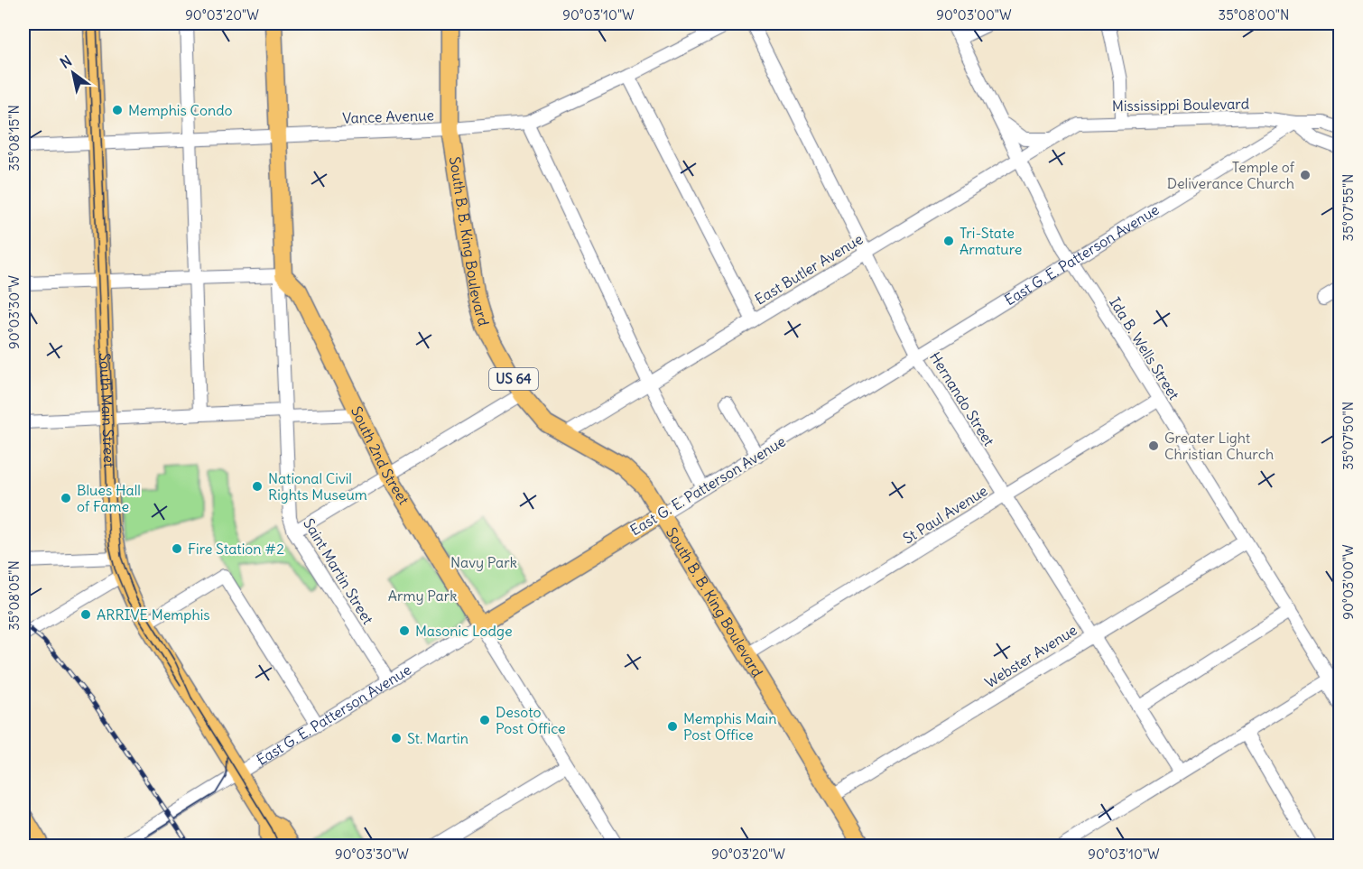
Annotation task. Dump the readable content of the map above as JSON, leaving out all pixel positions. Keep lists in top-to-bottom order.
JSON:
{
  "streets": {
    "main road": [
      "South B. B. King Boulevard",
      "East G. E. Patterson Avenue",
      "US 64",
      "South Main Street",
      "South 2nd Street"
    ],
    "street": [
      "Mississippi Boulevard",
      "Vance Avenue",
      "East Butler Avenue",
      "Ida B. Wells Street",
      "Hernando Street",
      "St Paul Avenue",
      "Saint Martin Street",
      "Webster Avenue"
    ]
  },
  "crossings": [
    ["Mississippi Boulevard", "East G. E. Patterson Avenue"],
    ["Mississippi Boulevard", "East Butler Avenue"],
    ["Vance Avenue", "South B. B. King Boulevard"],
    ["Vance Avenue", "South Main Street"],
    ["South B. B. King Boulevard", "East G. E. Patterson Avenue"],
    ["South B. B. King Boulevard", "East Butler Avenue"],
    ["South B. B. King Boulevard", "St Paul Avenue"],
    ["South B. B. King Boulevard", "Webster Avenue"],
    ["East G. E. Patterson Avenue", "Ida B. Wells Street"],
    ["East G. E. Patterson Avenue", "Hernando Street"],
    ["East G. E. Patterson Avenue", "South Main Street"],
    ["East G. E. Patterson Avenue", "South 2nd Street"],
    ["East G. E. Patterson Avenue", "Saint Martin Street"],
    ["East Butler Avenue", "Ida B. Wells Street"],
    ["East Butler Avenue", "Hernando Street"],
    ["Ida B. Wells Street", "St Paul Avenue"],
    ["Ida B. Wells Street", "Webster Avenue"],
    ["Hernando Street", "St Paul Avenue"],
    ["Hernando Street", "Webster Avenue"],
    ["South 2nd Street", "Saint Martin Street"]
  ],
  "parks": ["Navy Park", "Army Park"],
  "places": [
    "Memphis Condo",
    "Temple of Deliverance Church",
    "Tri-State Armature",
    "Greater Light Christian Church",
    "National Civil Rights Museum",
    "Blues Hall of Fame",
    "Fire Station #2",
    "ARRIVE Memphis",
    "Masonic Lodge",
    "Desoto Post Office",
    "Memphis Main Post Office",
    "St. Martin"
  ],
  "north": "top left",
  "coordinates": [
    "90°03'20\"W",
    "90°03'10\"W",
    "90°03'00\"W",
    "35°08'00\"N",
    "35°08'15\"N",
    "35°07'55\"N",
    "90°03'30\"W",
    "35°07'50\"N",
    "35°08'05\"N"
  ]
}
